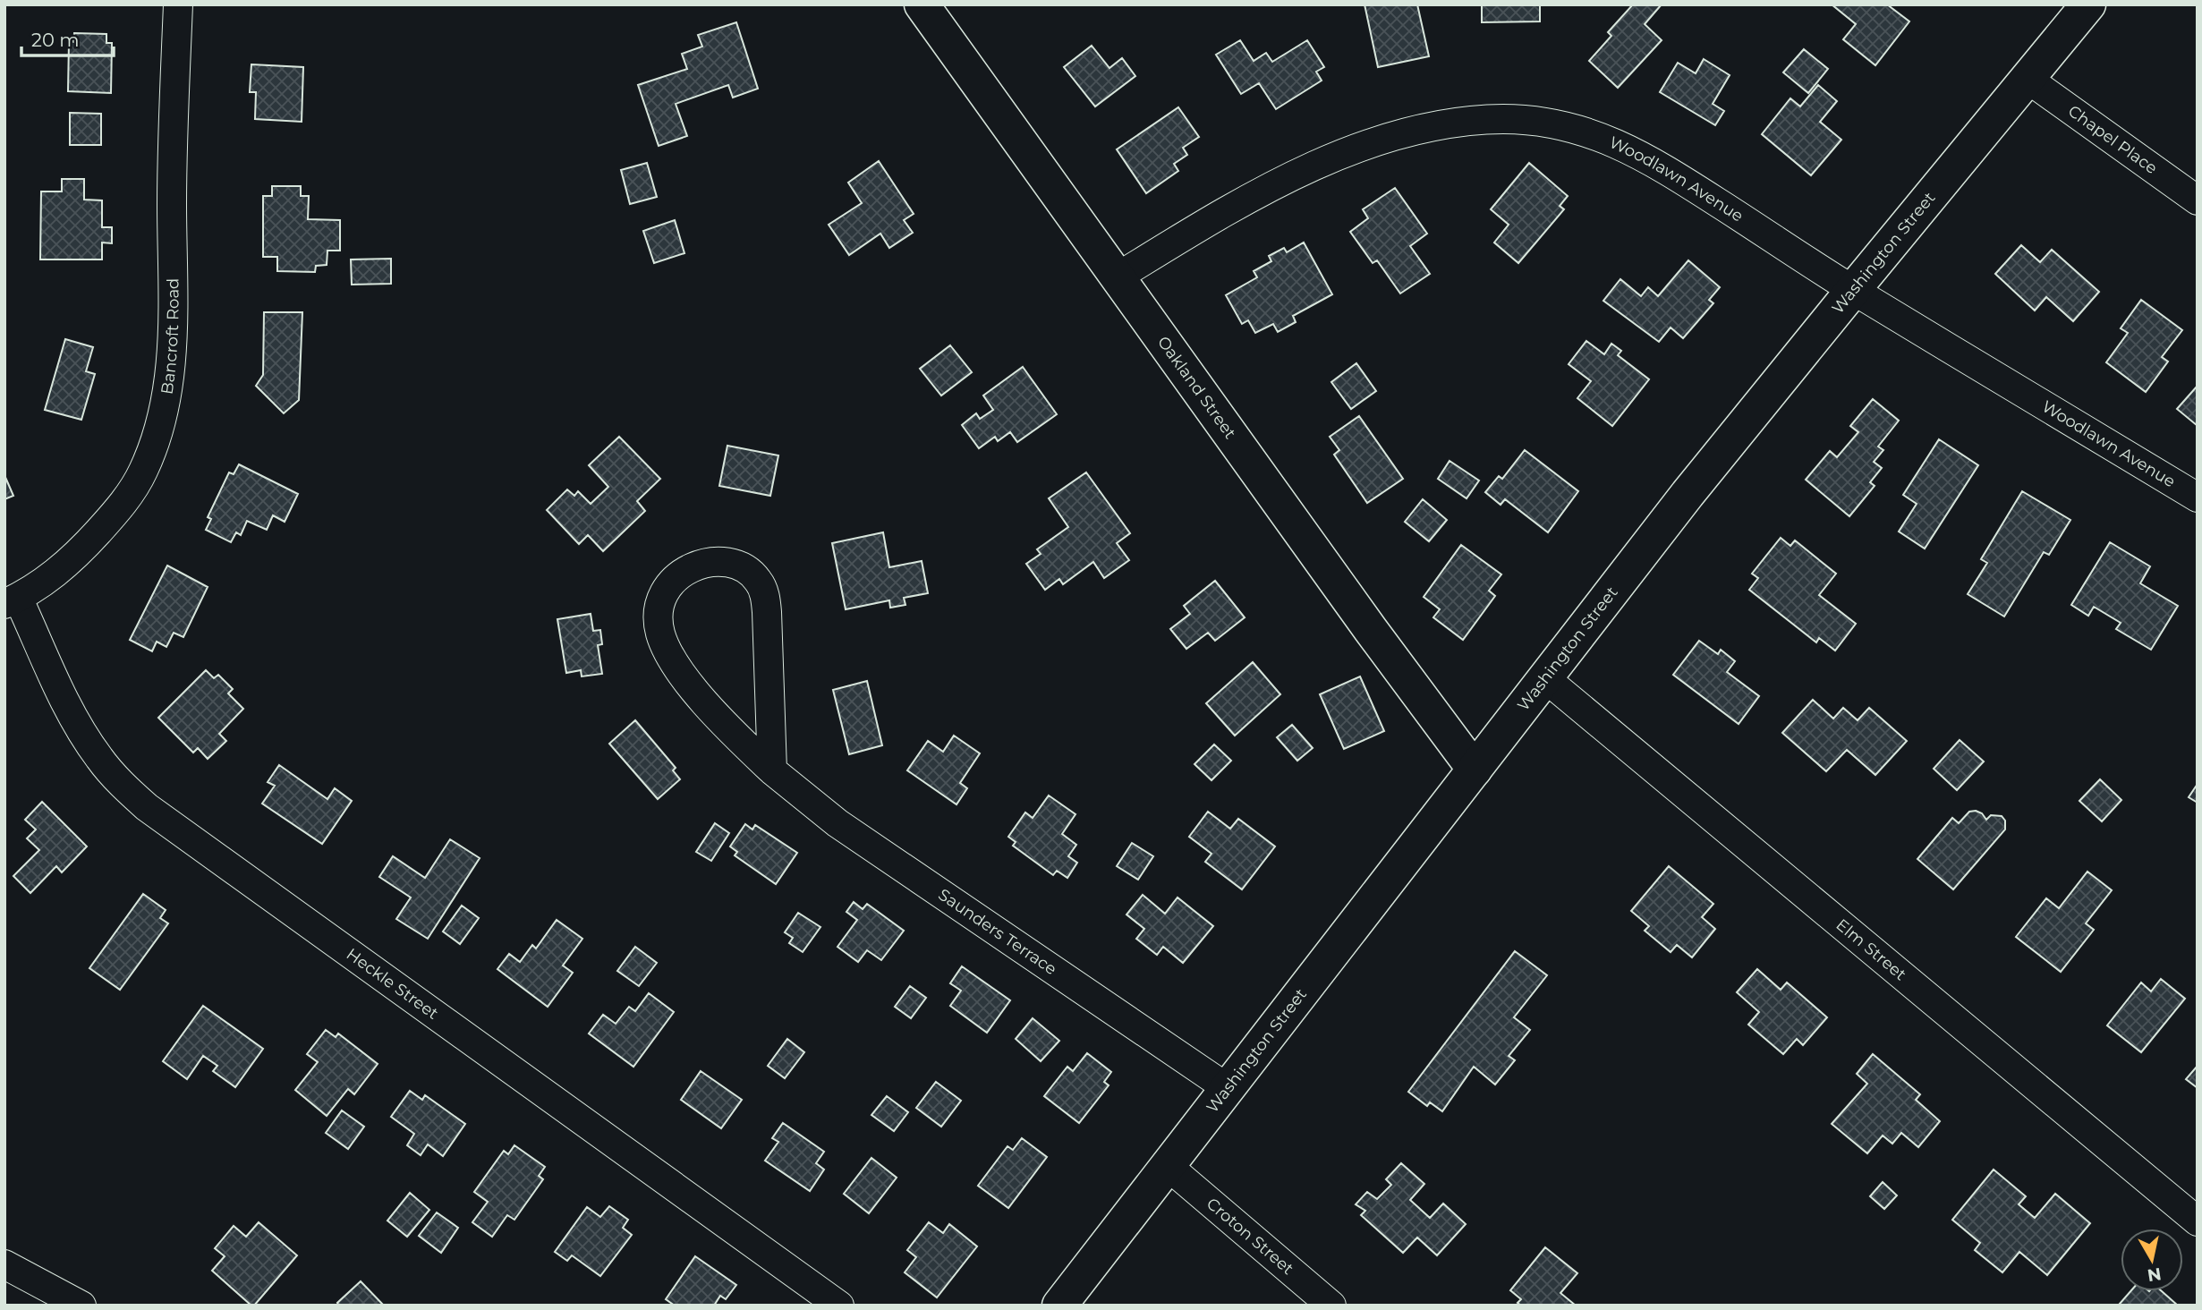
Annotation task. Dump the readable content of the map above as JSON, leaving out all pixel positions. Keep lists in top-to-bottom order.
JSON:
{
  "streets": {
    "main road": ["Washington Street", "Oakland Street"],
    "street": [
      "Chapel Place",
      "Woodlawn Avenue",
      "Bancroft Road",
      "Saunders Terrace",
      "Elm Street",
      "Heckle Street",
      "Croton Street"
    ]
  },
  "crossings": [
    ["Chapel Place", "Washington Street"],
    ["Woodlawn Avenue", "Washington Street"],
    ["Woodlawn Avenue", "Oakland Street"],
    ["Washington Street", "Oakland Street"],
    ["Washington Street", "Saunders Terrace"],
    ["Washington Street", "Elm Street"],
    ["Washington Street", "Croton Street"],
    ["Bancroft Road", "Heckle Street"]
  ],
  "scale_bar": "20 m",
  "north": "bottom"
}
